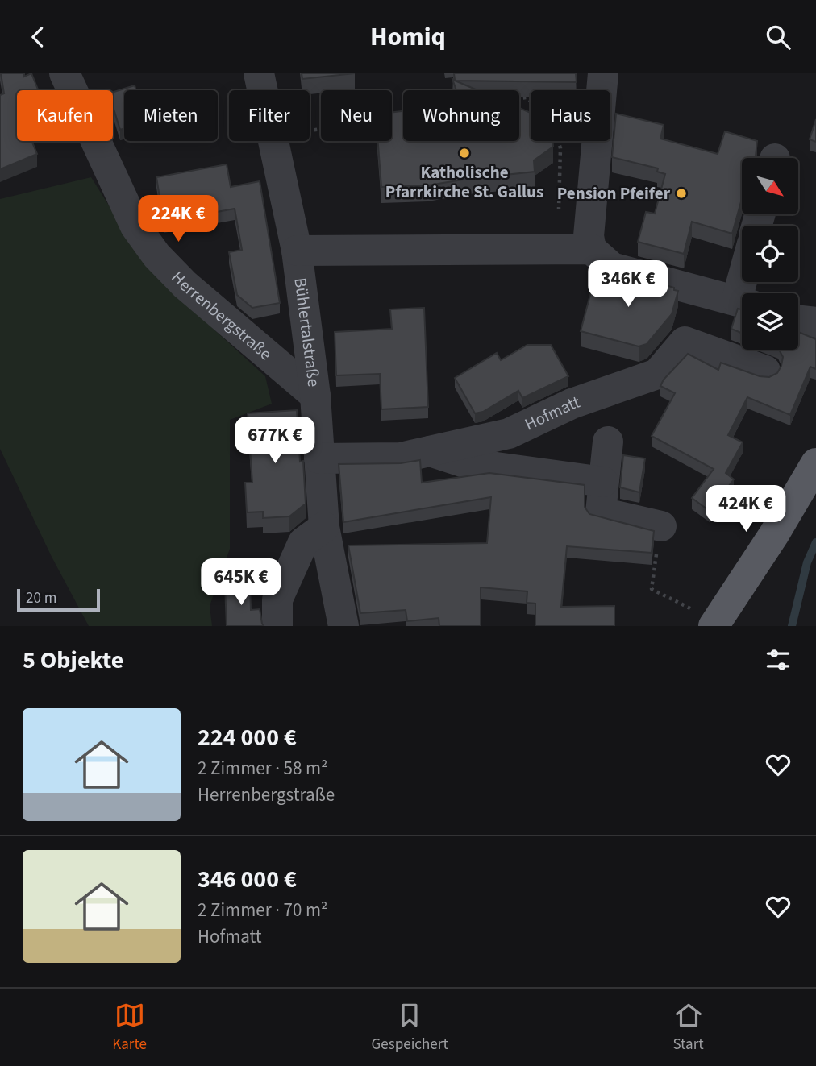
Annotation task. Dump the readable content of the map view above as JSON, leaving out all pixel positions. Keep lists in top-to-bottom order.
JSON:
{
  "streets": {
    "street": ["Herrenbergstraße", "Bühlertalstraße", "Hofmatt"]
  },
  "crossings": [
    ["Herrenbergstraße", "Bühlertalstraße"],
    ["Bühlertalstraße", "Hofmatt"]
  ],
  "places": ["Katholische Pfarrkirche St. Gallus", "Pension Pfeifer"],
  "scale_bar": "20 m",
  "north": "bottom right",
  "page": {
    "header": "Homiq",
    "chip": [
      "Kaufen",
      "Mieten",
      "Filter",
      "Neu",
      "Wohnung",
      "Haus"
    ],
    "price": [
      "224K €",
      "346K €",
      "677K €",
      "424K €",
      "645K €"
    ],
    "scale": "20 m",
    "heading": "5 Objekte",
    "list": [
      {
        "name": "224 000 €",
        "note": "2 Zimmer · 58 m² · Herrenbergstraße"
      },
      {
        "name": "346 000 €",
        "note": "2 Zimmer · 70 m² · Hofmatt"
      }
    ],
    "tabs": ["Karte", "Gespeichert", "Start"]
  }
}
